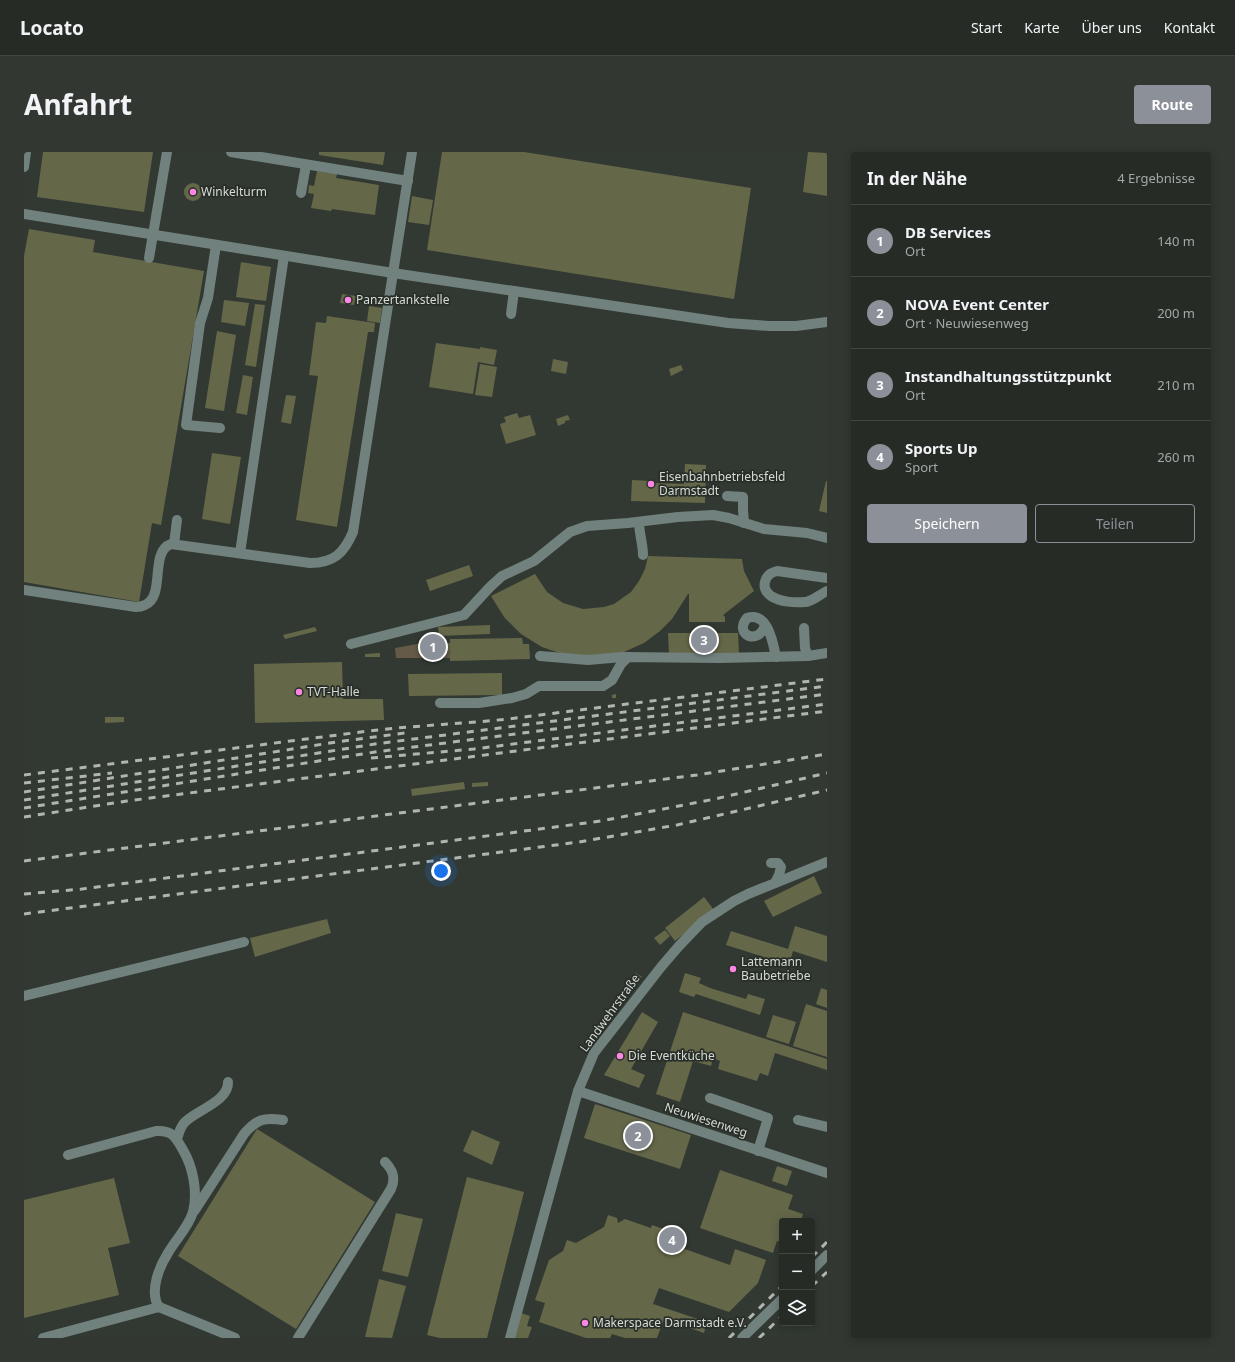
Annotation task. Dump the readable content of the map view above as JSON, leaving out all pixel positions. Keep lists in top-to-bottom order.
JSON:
{
  "streets": {
    "street": ["Landwehrstraße", "Neuwiesenweg"]
  },
  "crossings": [
    ["Landwehrstraße", "Neuwiesenweg"]
  ],
  "places": [
    "Winkelturm",
    "Panzertankstelle",
    "Eisenbahnbetriebsfeld Darmstadt",
    "TVT-Halle",
    "Lattemann Baubetriebe",
    "Die Eventküche",
    "Makerspace Darmstadt e.V."
  ],
  "page": {
    "header": "Locato",
    "nav": [
      "Start",
      "Karte",
      "Über uns",
      "Kontakt"
    ],
    "title": "Anfahrt",
    "buttons": [
      "Route",
      ["Speichern", "Teilen"]
    ],
    "heading": ["In der Nähe", "4 Ergebnisse"],
    "list": [
      {
        "mark": "1",
        "name": "DB Services",
        "note": "Ort",
        "value": "140 m"
      },
      {
        "mark": "2",
        "name": "NOVA Event Center",
        "note": "Ort · Neuwiesenweg",
        "value": "200 m"
      },
      {
        "mark": "3",
        "name": "Instandhaltungsstützpunkt",
        "note": "Ort",
        "value": "210 m"
      },
      {
        "mark": "4",
        "name": "Sports Up",
        "note": "Sport",
        "value": "260 m"
      }
    ],
    "pins": [
      "3",
      "1",
      "2",
      "4"
    ],
    "map_buttons": ["+", "−"]
  }
}
